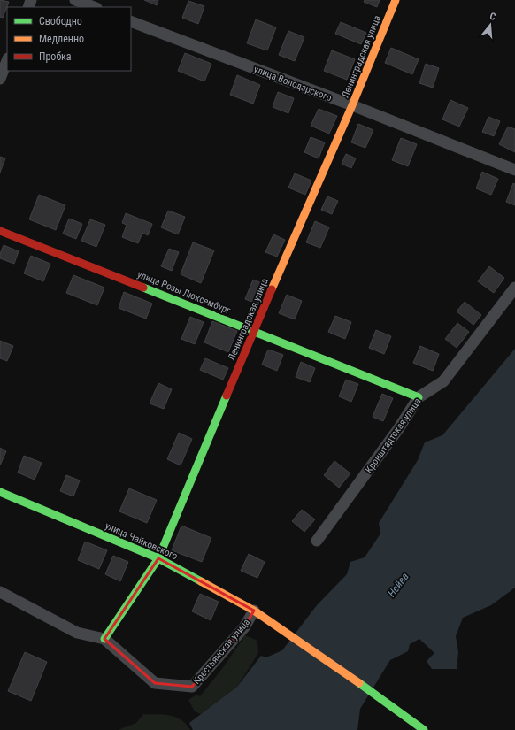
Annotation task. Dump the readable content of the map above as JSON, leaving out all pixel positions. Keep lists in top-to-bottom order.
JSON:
{
  "streets": {
    "street": [
      "Ленинградская улица",
      "улица Володарского",
      "улица Розы Люксембург",
      "Кронштадтская улица",
      "улица Чайковского",
      "Крестьянская улица"
    ]
  },
  "crossings": [
    ["Ленинградская улица", "улица Володарского"],
    ["Ленинградская улица", "улица Розы Люксембург"],
    ["Ленинградская улица", "улица Чайковского"],
    ["Ленинградская улица", "Крестьянская улица"],
    ["улица Розы Люксембург", "Кронштадтская улица"],
    ["улица Чайковского", "Крестьянская улица"]
  ],
  "water": ["Нейва"],
  "legend": ["Свободно", "Медленно", "Пробка"],
  "north": "top"
}
